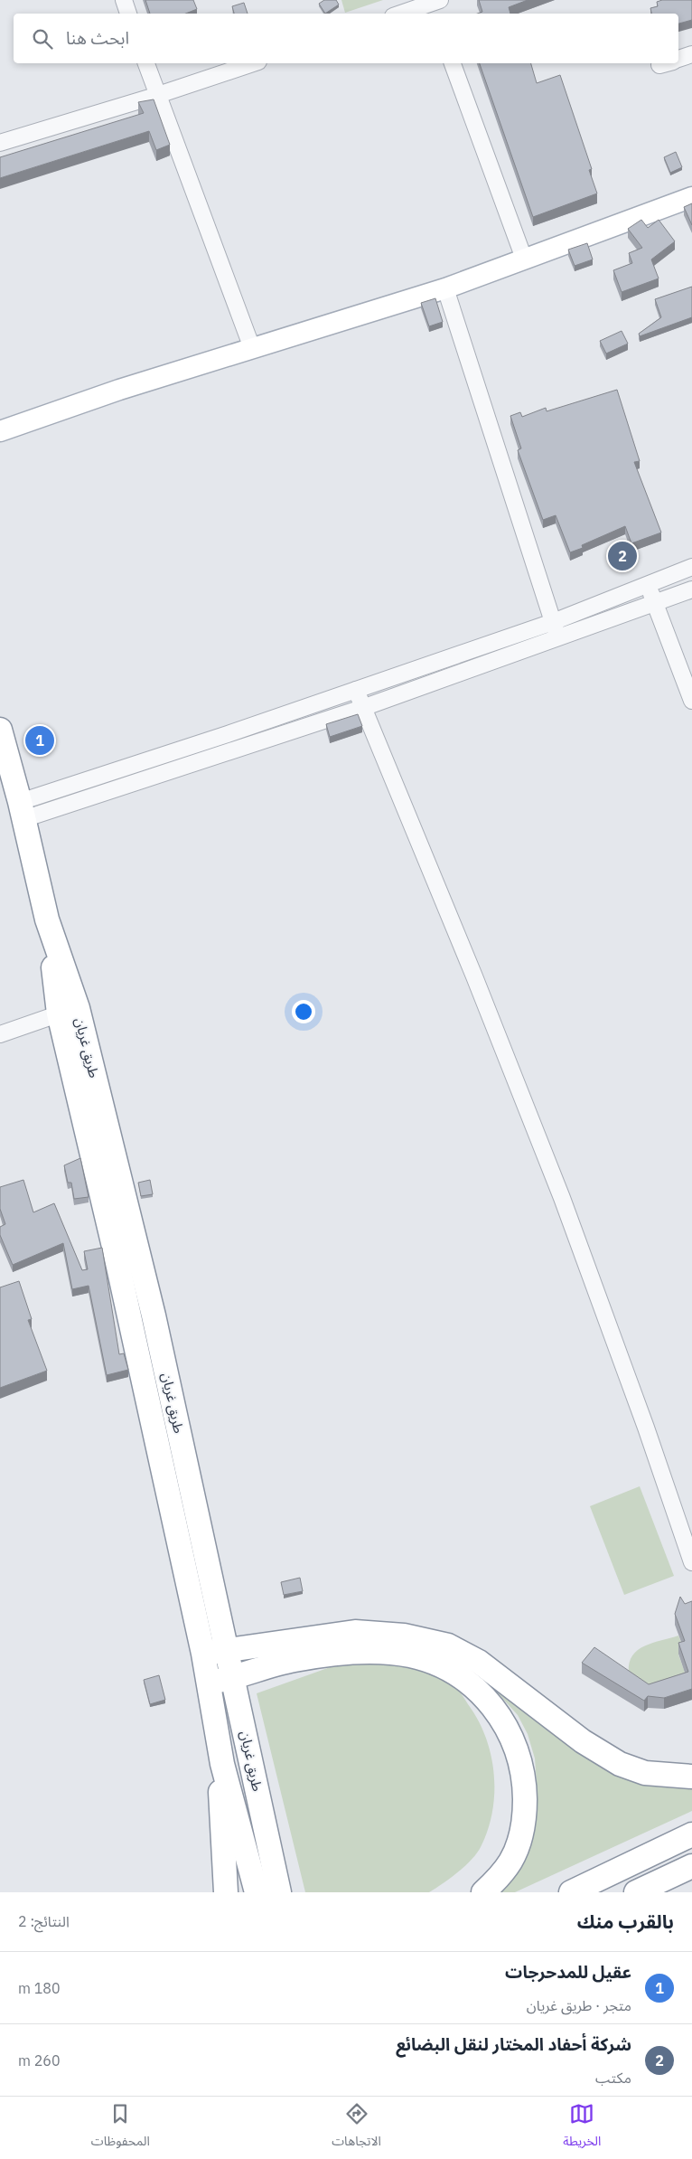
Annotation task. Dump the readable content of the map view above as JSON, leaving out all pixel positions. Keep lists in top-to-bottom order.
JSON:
{
  "streets": {
    "highway": ["طريق غريان"]
  },
  "page": {
    "search": "ابحث هنا",
    "pins": ["2", "1"],
    "heading": ["بالقرب منك", "النتائج: 2"],
    "list": [
      {
        "mark": "1",
        "name": "عقيل للمدحرجات",
        "note": "متجر · طريق غريان",
        "value": "180 m"
      },
      {
        "mark": "2",
        "name": "شركة أحفاد المختار لنقل البضائع",
        "note": "مكتب",
        "value": "260 m"
      }
    ],
    "nav": ["الخريطة", "الاتجاهات", "المحفوظات"]
  }
}
